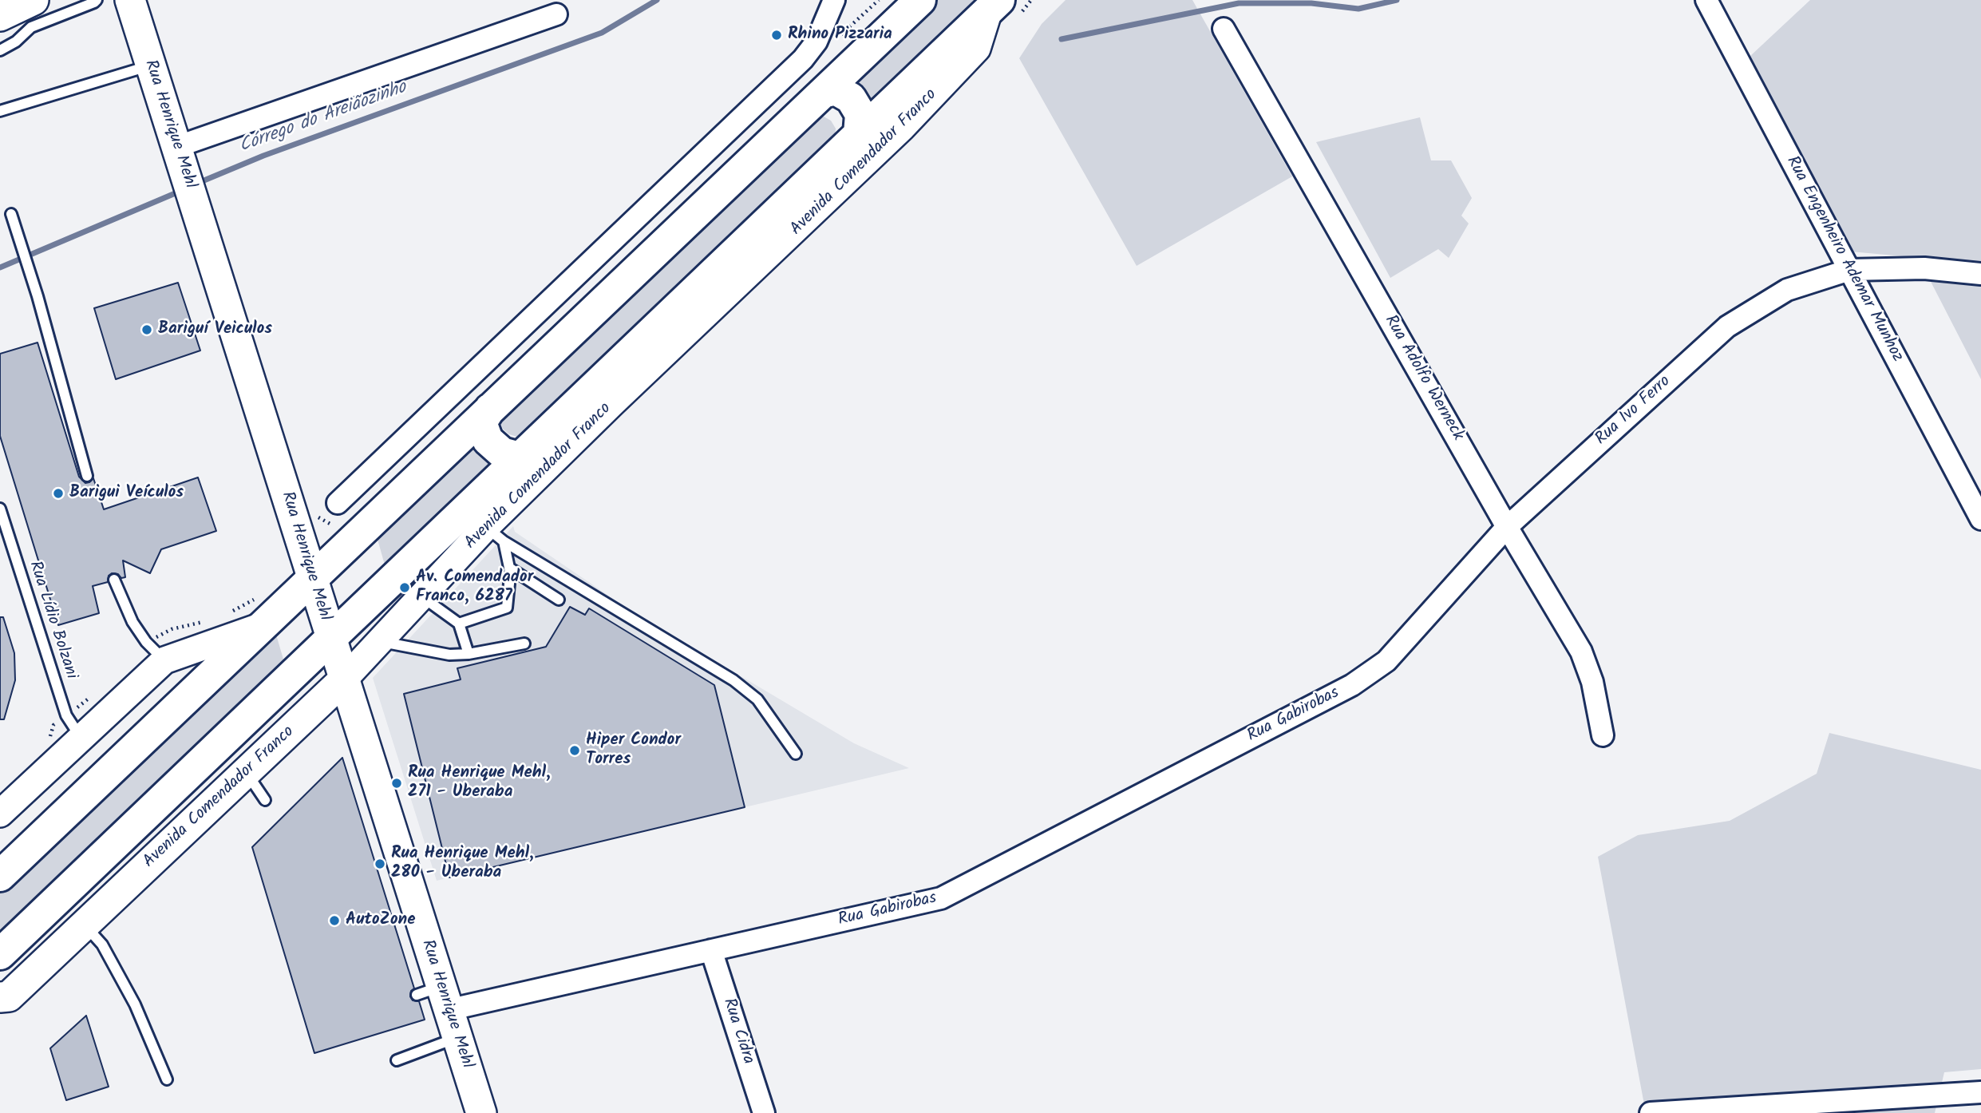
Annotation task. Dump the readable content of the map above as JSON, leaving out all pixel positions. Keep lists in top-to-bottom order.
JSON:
{
  "streets": {
    "highway": ["Avenida Comendador Franco"],
    "main road": ["Rua Henrique Mehl"],
    "street": [
      "Rua Engenheiro Ademar Munhoz",
      "Rua Adolfo Werneck",
      "Rua Ivo Ferro",
      "Rua Gabirobas",
      "Rua Cidra"
    ],
    "lane": ["Rua Lídio Bolzani"]
  },
  "crossings": [
    ["Rua Henrique Mehl", "Avenida Comendador Franco"],
    ["Rua Henrique Mehl", "Rua Gabirobas"],
    ["Rua Engenheiro Ademar Munhoz", "Rua Ivo Ferro"],
    ["Rua Adolfo Werneck", "Rua Ivo Ferro"],
    ["Rua Ivo Ferro", "Rua Gabirobas"],
    ["Rua Gabirobas", "Rua Cidra"]
  ],
  "water": ["Córrego do Areiãozinho"],
  "places": [
    "Rhino Pizzaria",
    "Bariguí Veiculos",
    "Barigui Veículos",
    "Av. Comendador Franco, 6287",
    "Hiper Condor Torres",
    "Rua Henrique Mehl, 271 - Uberaba",
    "Rua Henrique Mehl, 280 - Uberaba",
    "AutoZone"
  ]
}
